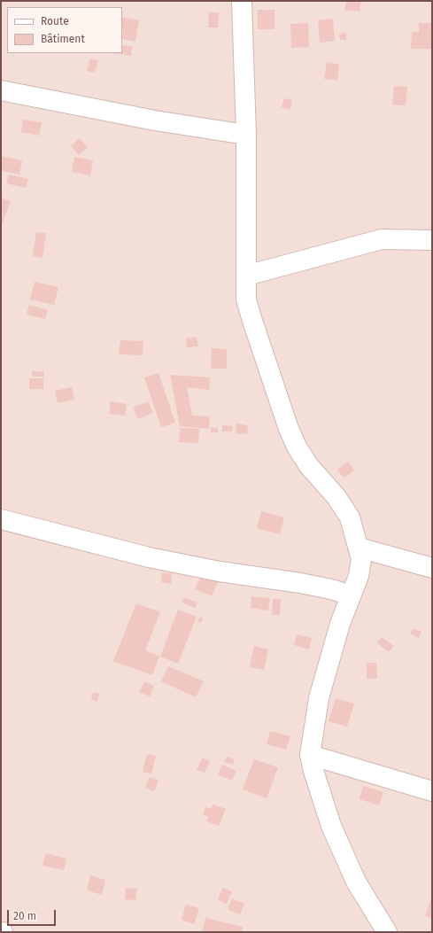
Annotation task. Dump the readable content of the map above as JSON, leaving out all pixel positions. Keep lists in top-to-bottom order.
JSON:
{
  "legend": ["Route", "Bâtiment"],
  "scale_bar": "20 m"
}
